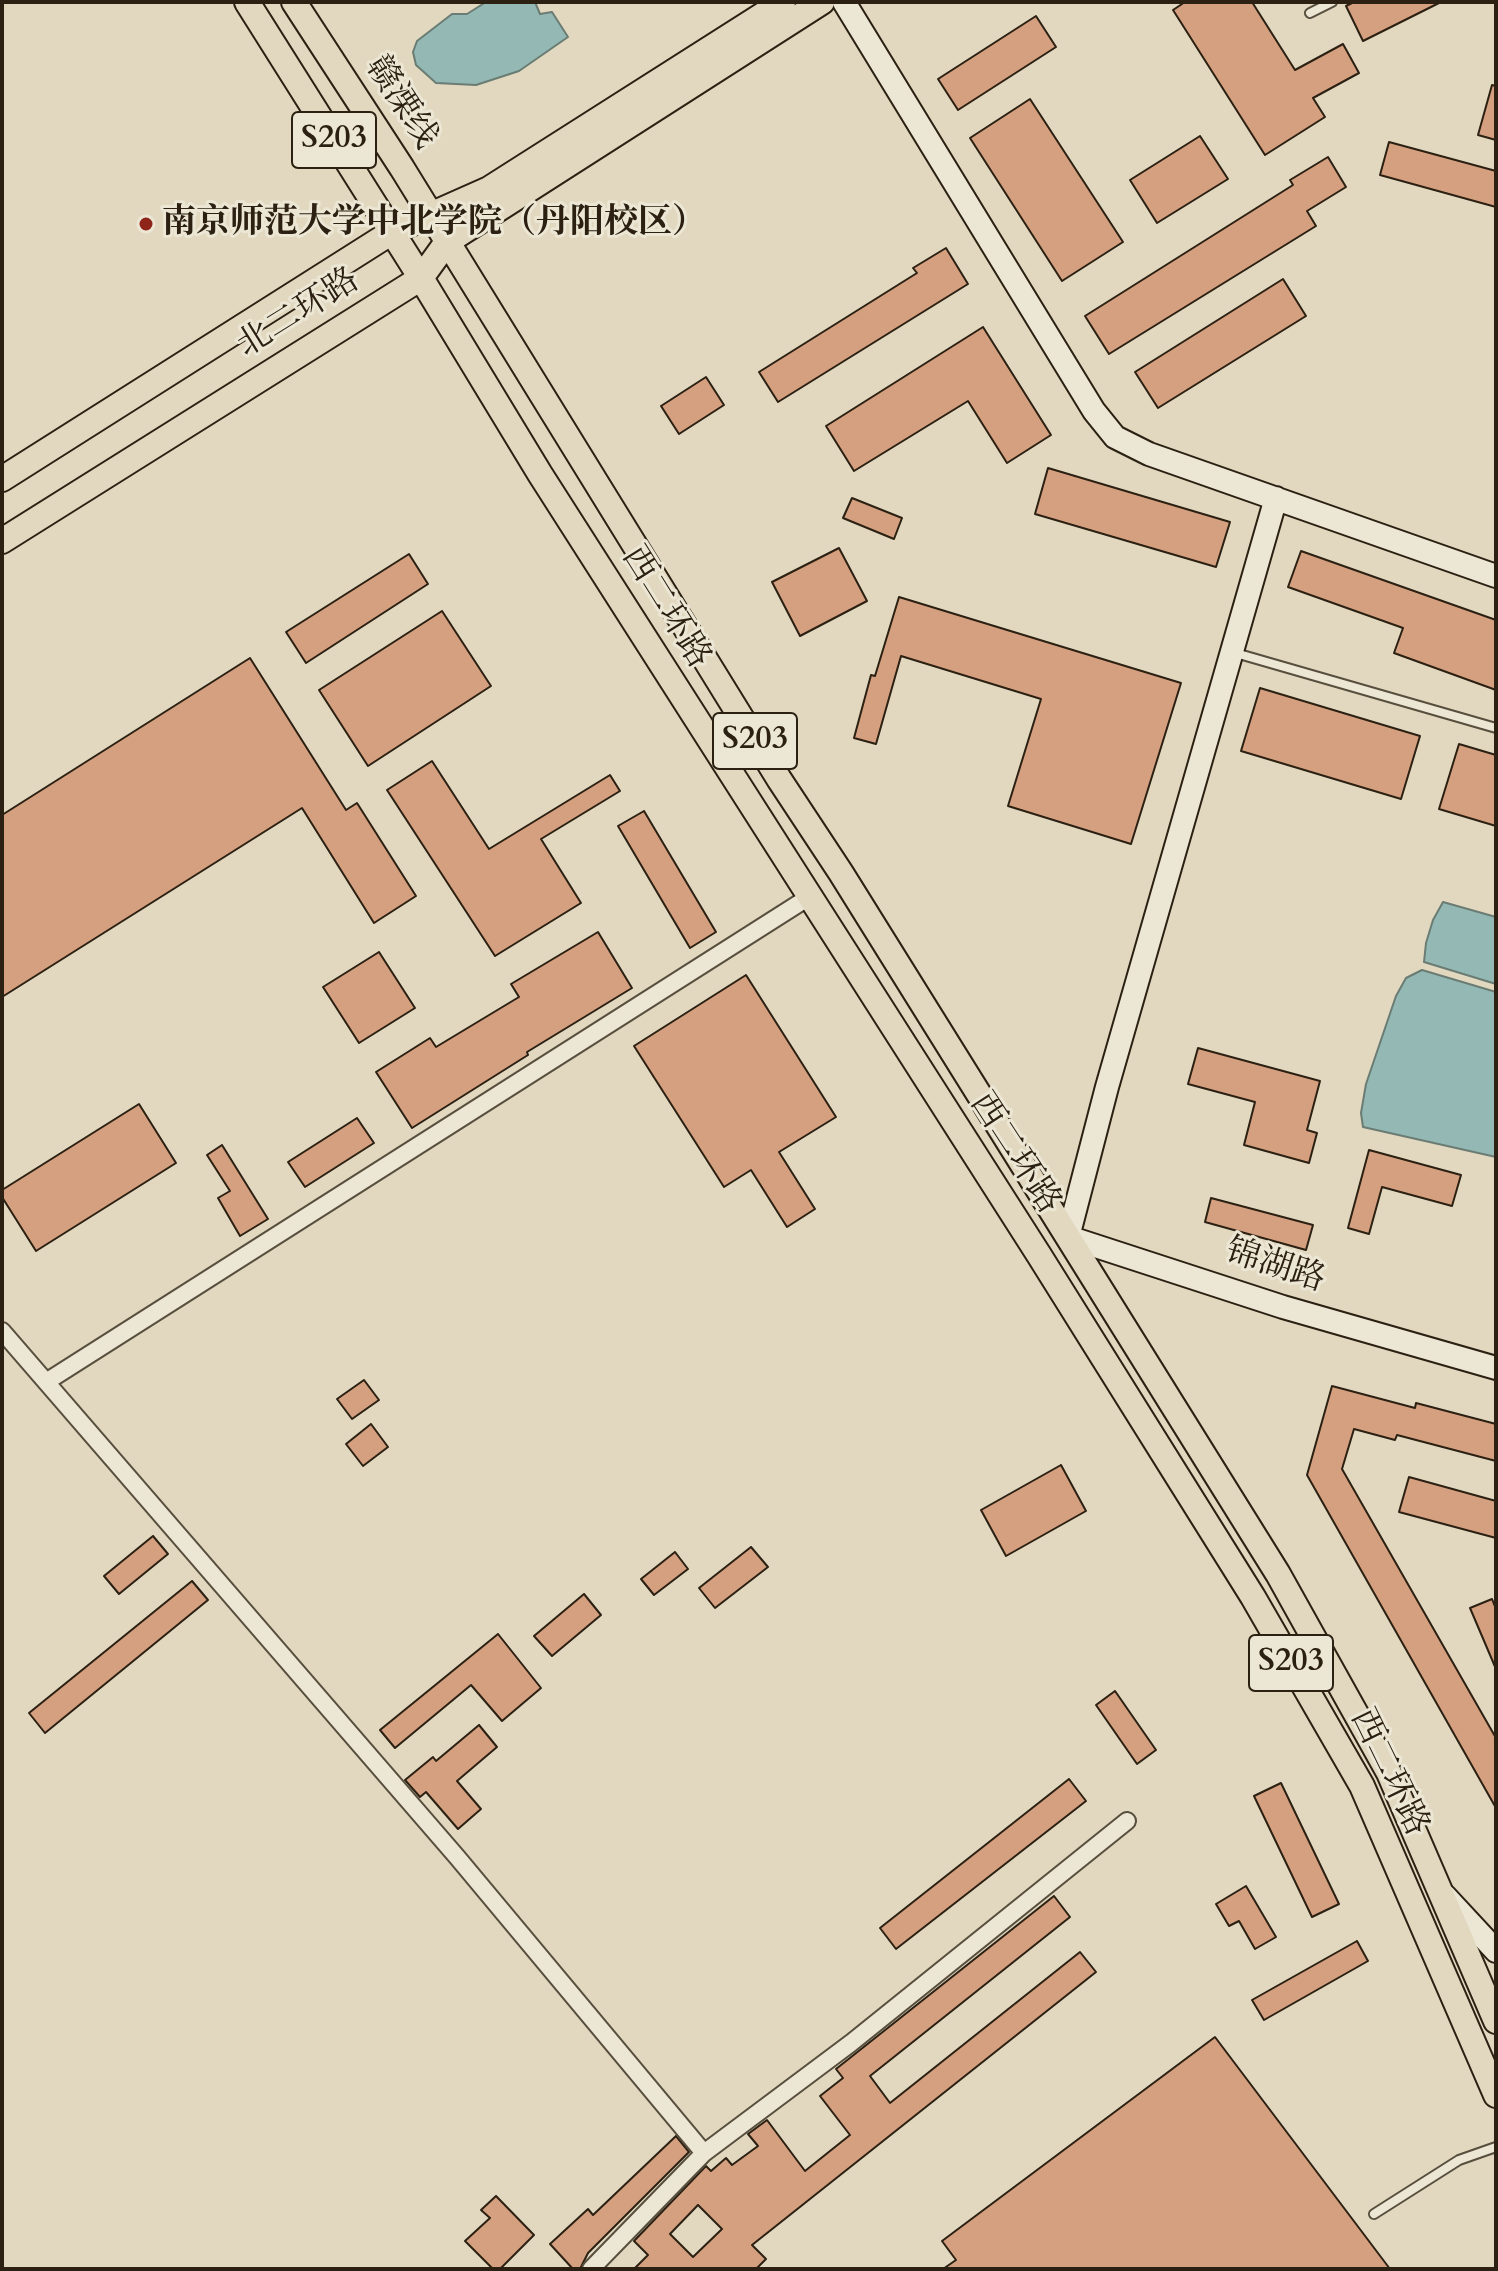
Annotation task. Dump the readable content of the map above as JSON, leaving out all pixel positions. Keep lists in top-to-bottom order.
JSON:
{
  "streets": {
    "main road": [
      "赣溧线",
      "S203",
      "北二环路",
      "西二环路"
    ],
    "street": ["锦湖路"]
  },
  "crossings": [
    ["赣溧线", "北二环路"],
    ["赣溧线", "西二环路"],
    ["S203", "北二环路"],
    ["S203", "西二环路"],
    ["北二环路", "西二环路"],
    ["西二环路", "锦湖路"]
  ],
  "places": ["南京师范大学中北学院（丹阳校区）"]
}
